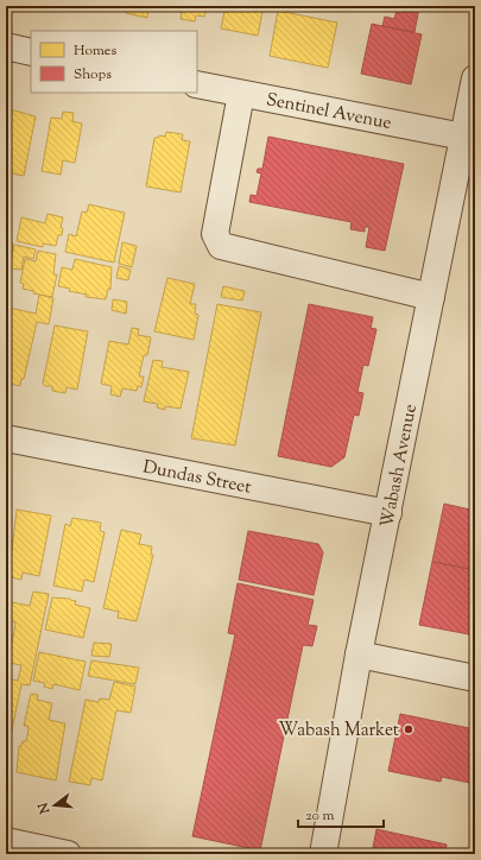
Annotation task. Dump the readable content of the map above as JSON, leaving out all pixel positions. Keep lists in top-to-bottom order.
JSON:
{
  "streets": {
    "street": ["Sentinel Avenue", "Wabash Avenue", "Dundas Street"]
  },
  "crossings": [
    ["Sentinel Avenue", "Wabash Avenue"],
    ["Wabash Avenue", "Dundas Street"]
  ],
  "places": ["Wabash Market"],
  "legend": ["Homes", "Shops"],
  "scale_bar": "20 m",
  "north": "left"
}
